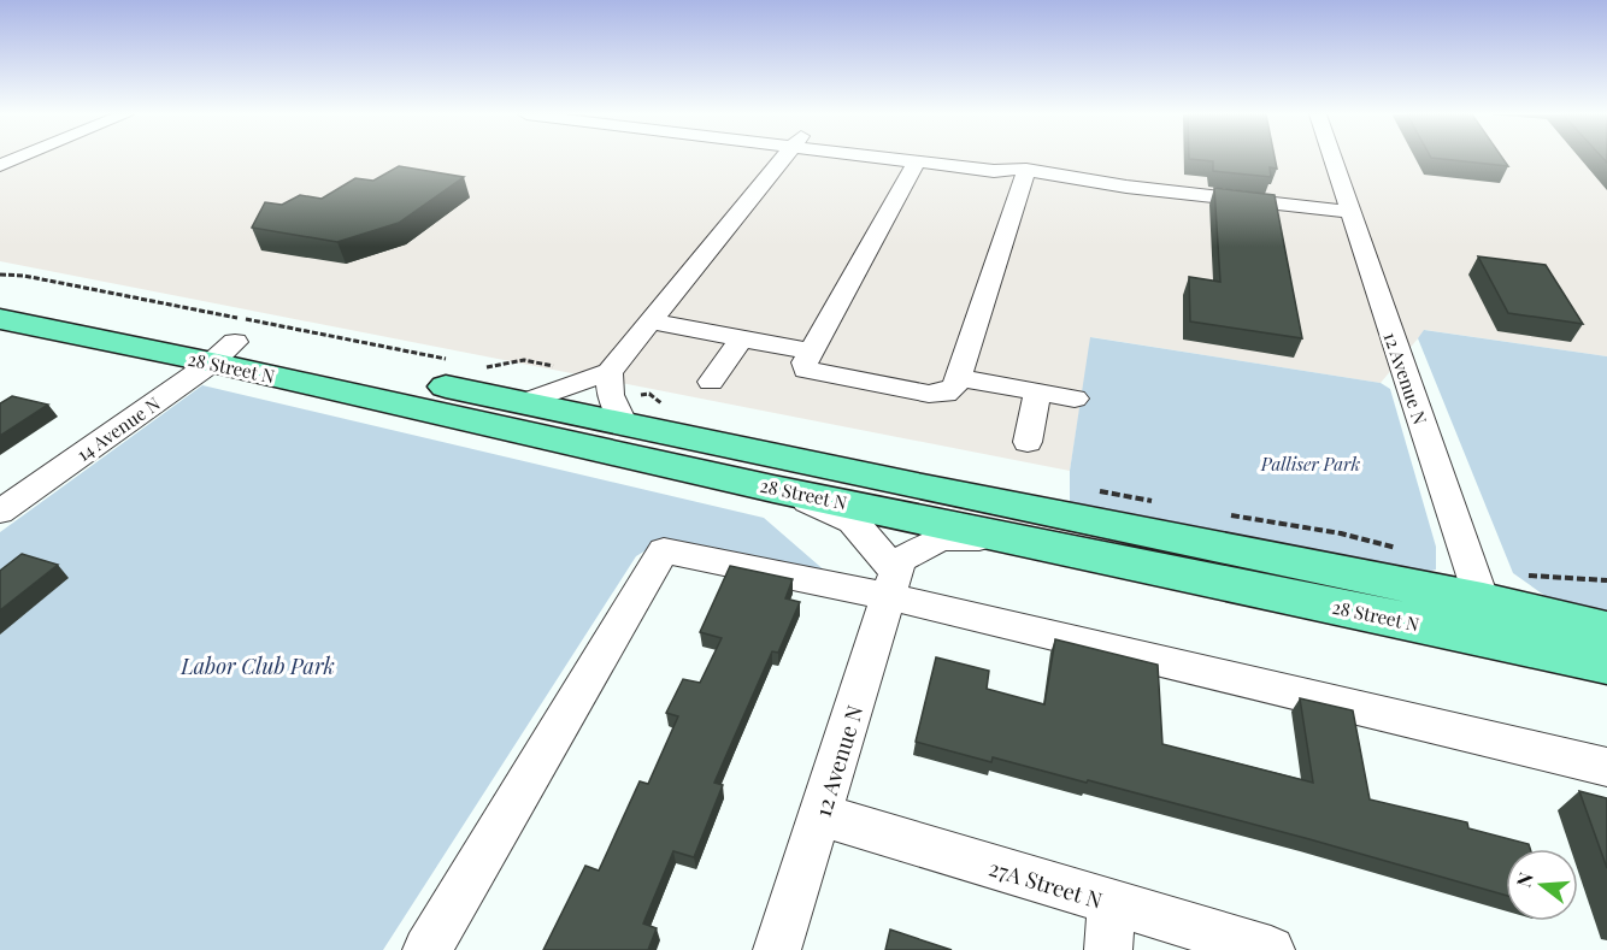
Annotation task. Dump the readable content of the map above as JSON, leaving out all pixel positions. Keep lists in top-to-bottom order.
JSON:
{
  "streets": {
    "main road": ["28 Street N"],
    "street": ["12 Avenue N", "14 Avenue N", "27A Street N"]
  },
  "crossings": [
    ["28 Street N", "12 Avenue N"],
    ["28 Street N", "14 Avenue N"],
    ["12 Avenue N", "27A Street N"]
  ],
  "parks": ["Palliser Park", "Labor Club Park"],
  "north": "left"
}
